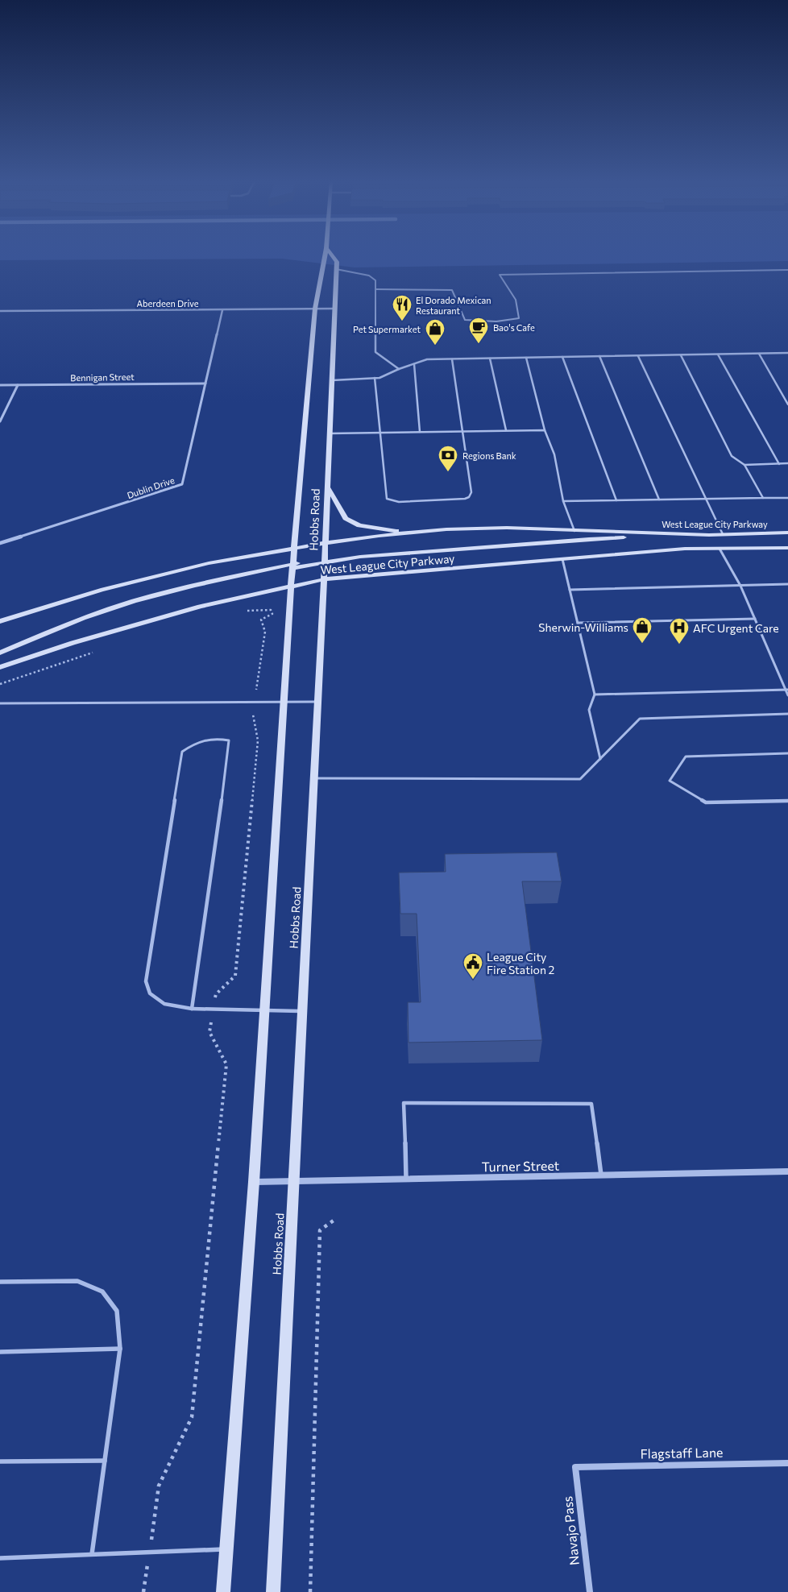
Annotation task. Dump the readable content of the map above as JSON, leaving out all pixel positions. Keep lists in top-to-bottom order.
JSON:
{
  "streets": {
    "street": [
      "Aberdeen Drive",
      "Bennigan Street",
      "Dublin Drive",
      "Hobbs Road",
      "West League City Parkway",
      "Turner Street",
      "Flagstaff Lane",
      "Navajo Pass"
    ]
  },
  "crossings": [
    ["Aberdeen Drive", "Dublin Drive"],
    ["Aberdeen Drive", "Hobbs Road"],
    ["Bennigan Street", "Dublin Drive"],
    ["Hobbs Road", "West League City Parkway"],
    ["Hobbs Road", "Turner Street"],
    ["Flagstaff Lane", "Navajo Pass"]
  ],
  "places": {
    "restaurant": ["El Dorado Mexican Restaurant"],
    "cafe": ["Bao's Cafe"],
    "shop": ["Pet Supermarket", "Sherwin-Williams"],
    "bank": ["Regions Bank"],
    "hospital": ["AFC Urgent Care"],
    "public building": ["League City Fire Station 2"]
  }
}
